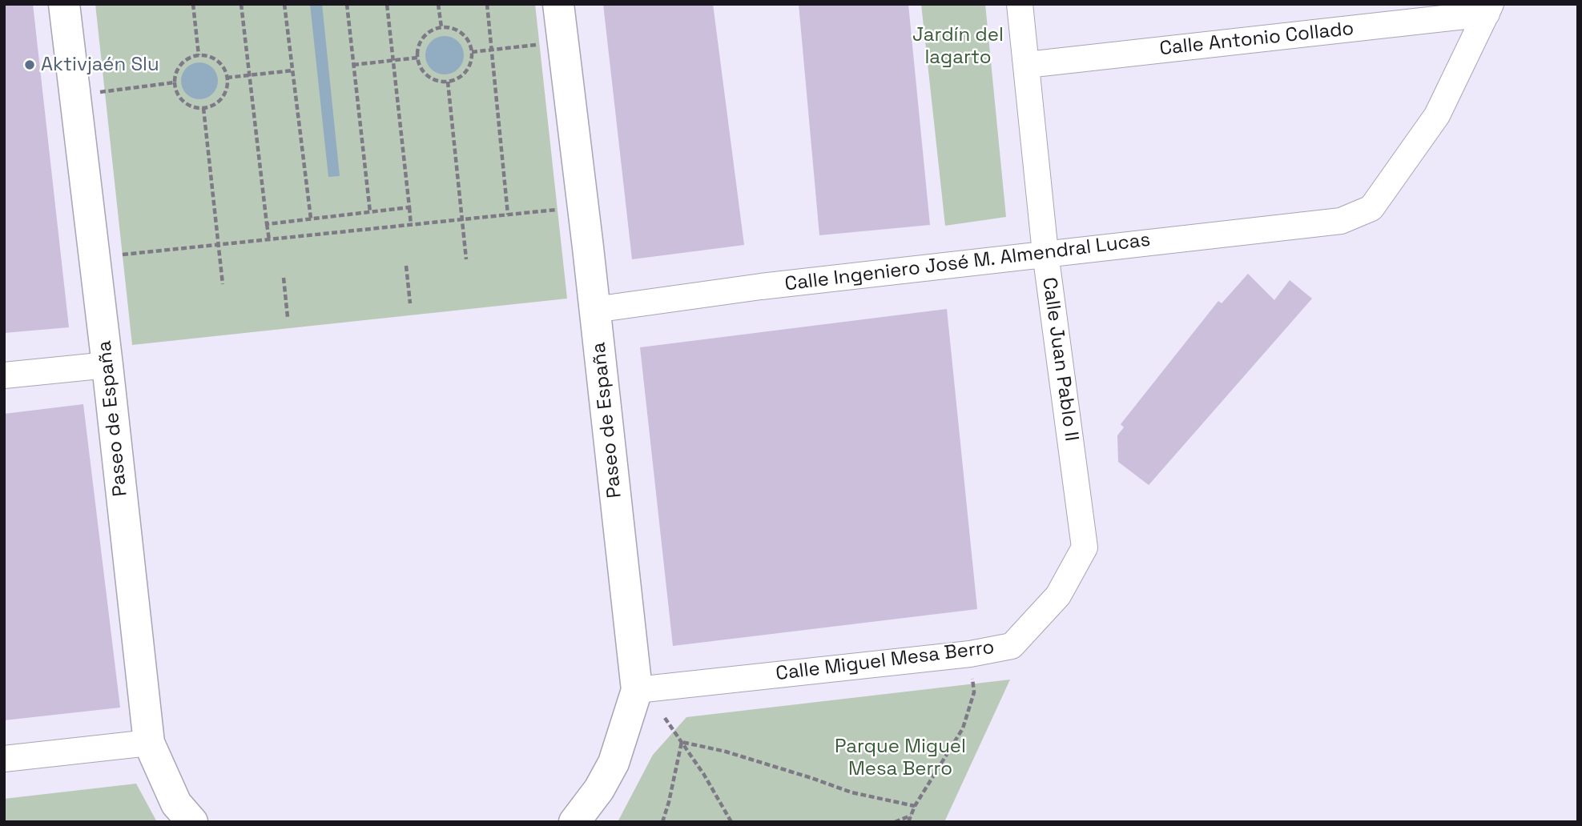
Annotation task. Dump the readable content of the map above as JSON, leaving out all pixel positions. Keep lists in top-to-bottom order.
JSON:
{
  "streets": {
    "main road": ["Paseo de España"],
    "street": [
      "Calle Antonio Collado",
      "Calle Ingeniero José M. Almendral Lucas",
      "Calle Juan Pablo II",
      "Calle Miguel Mesa Berro"
    ]
  },
  "crossings": [
    ["Calle Antonio Collado", "Calle Ingeniero José M. Almendral Lucas"],
    ["Calle Antonio Collado", "Calle Juan Pablo II"],
    ["Calle Ingeniero José M. Almendral Lucas", "Calle Juan Pablo II"],
    ["Calle Ingeniero José M. Almendral Lucas", "Paseo de España"],
    ["Calle Juan Pablo II", "Calle Miguel Mesa Berro"],
    ["Paseo de España", "Calle Miguel Mesa Berro"]
  ],
  "parks": ["Jardín del lagarto", "Parque Miguel Mesa Berro"],
  "places": ["Aktivjaén Slu"]
}
